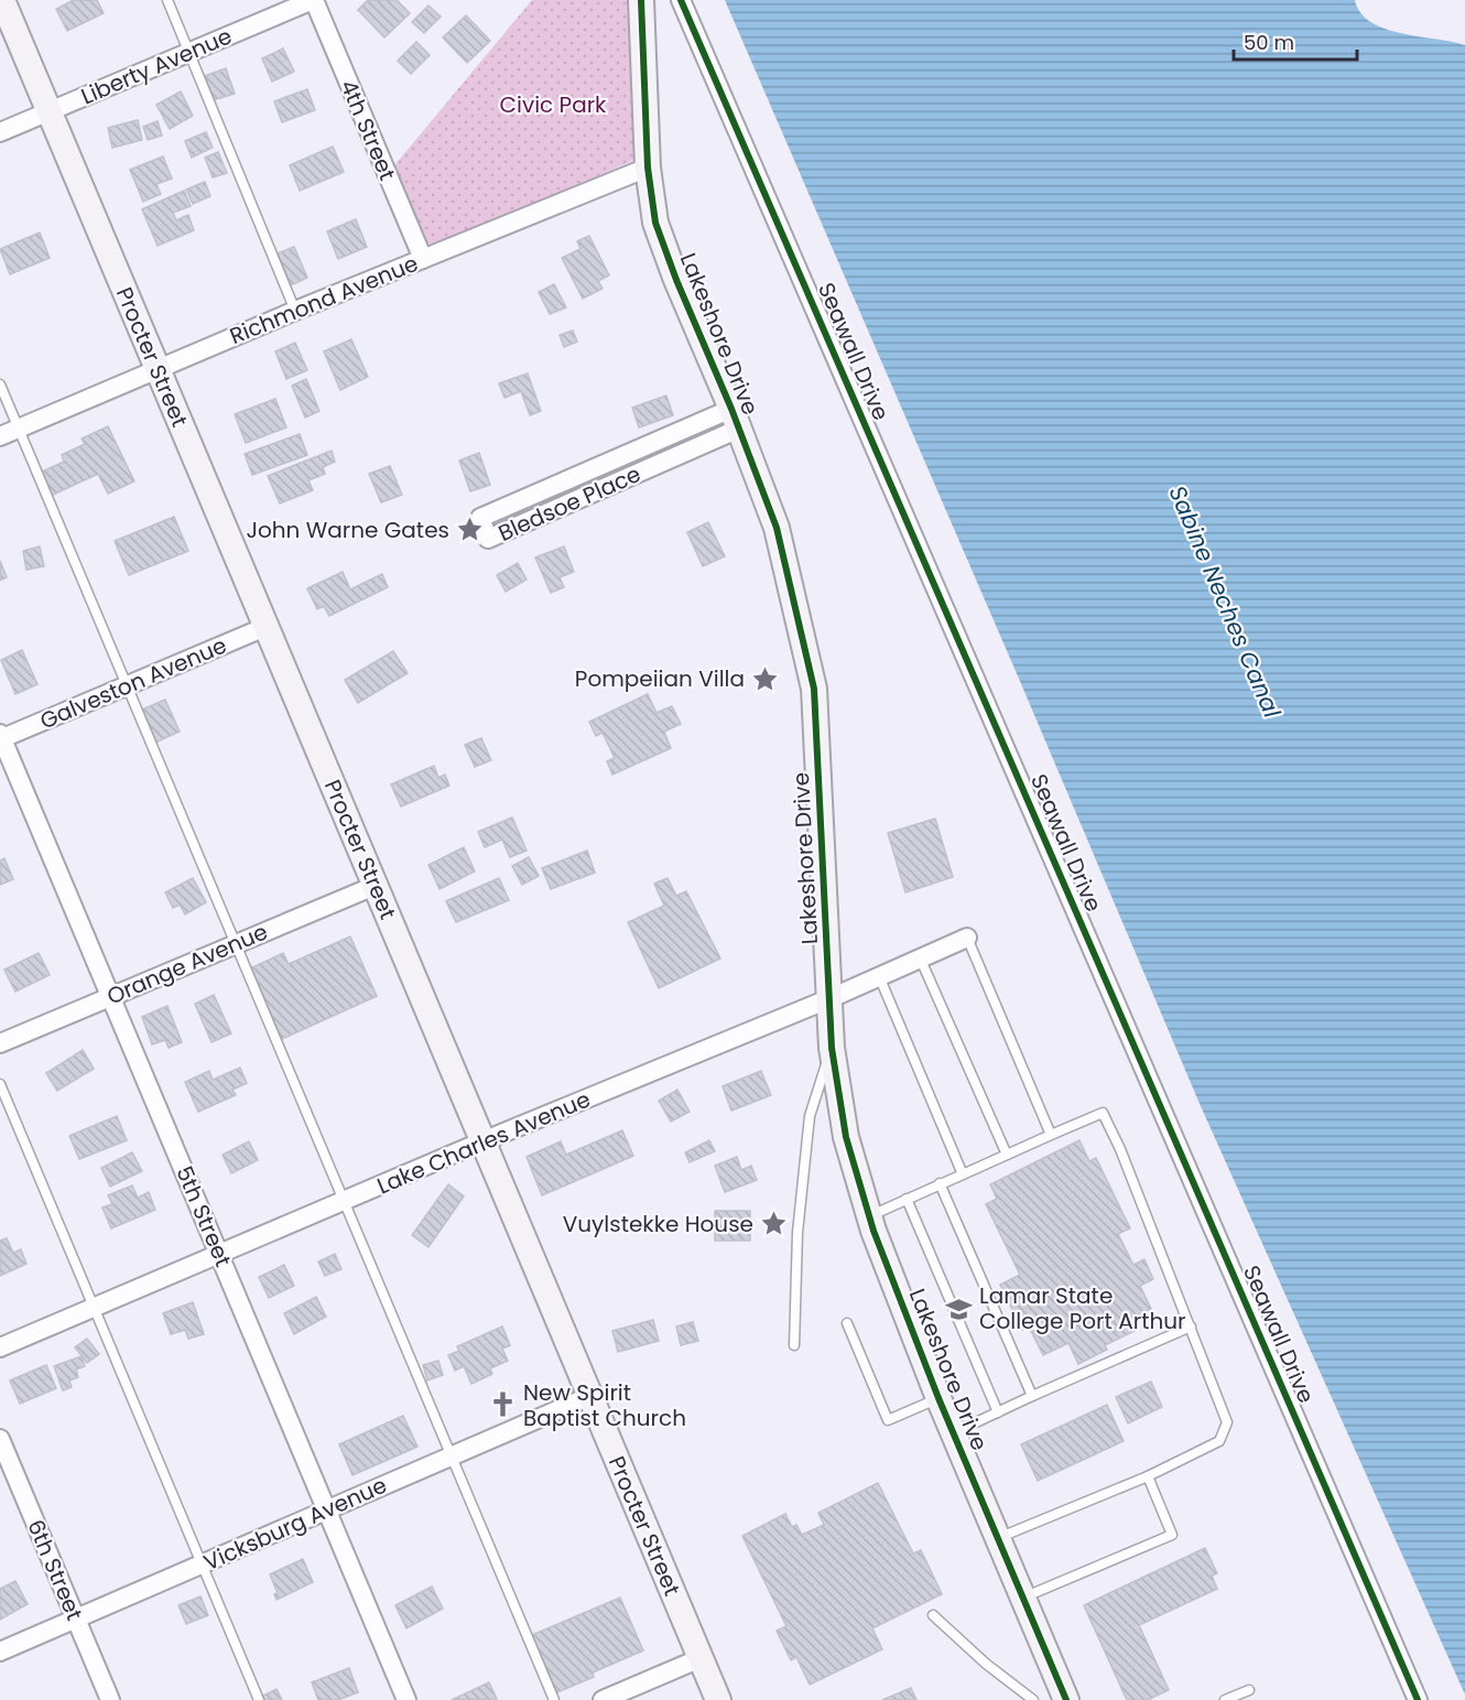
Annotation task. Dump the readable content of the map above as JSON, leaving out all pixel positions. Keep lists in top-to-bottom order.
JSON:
{
  "streets": {
    "main road": ["Lakeshore Drive", "Procter Street"],
    "street": [
      "Liberty Avenue",
      "4th Street",
      "Richmond Avenue",
      "Seawall Drive",
      "Bledsoe Place",
      "Galveston Avenue",
      "Orange Avenue",
      "Lake Charles Avenue",
      "5th Street",
      "Vicksburg Avenue",
      "6th Street"
    ]
  },
  "crossings": [
    ["Liberty Avenue", "4th Street"],
    ["Liberty Avenue", "Procter Street"],
    ["4th Street", "Richmond Avenue"],
    ["Richmond Avenue", "Lakeshore Drive"],
    ["Richmond Avenue", "Procter Street"],
    ["Lakeshore Drive", "Bledsoe Place"],
    ["Lakeshore Drive", "Lake Charles Avenue"],
    ["Procter Street", "Galveston Avenue"],
    ["Procter Street", "Orange Avenue"],
    ["Procter Street", "Lake Charles Avenue"],
    ["Procter Street", "Vicksburg Avenue"],
    ["Galveston Avenue", "5th Street"],
    ["Orange Avenue", "5th Street"],
    ["Lake Charles Avenue", "5th Street"],
    ["5th Street", "Vicksburg Avenue"],
    ["Vicksburg Avenue", "6th Street"]
  ],
  "water": ["Sabine Neches Canal"],
  "parks": ["Civic Park"],
  "places": {
    "place": ["John Warne Gates", "Pompeiian Villa", "Vuylstekke House"],
    "school or university": ["Lamar State College Port Arthur"],
    "church": ["New Spirit Baptist Church"]
  },
  "scale_bar": "50 m"
}
